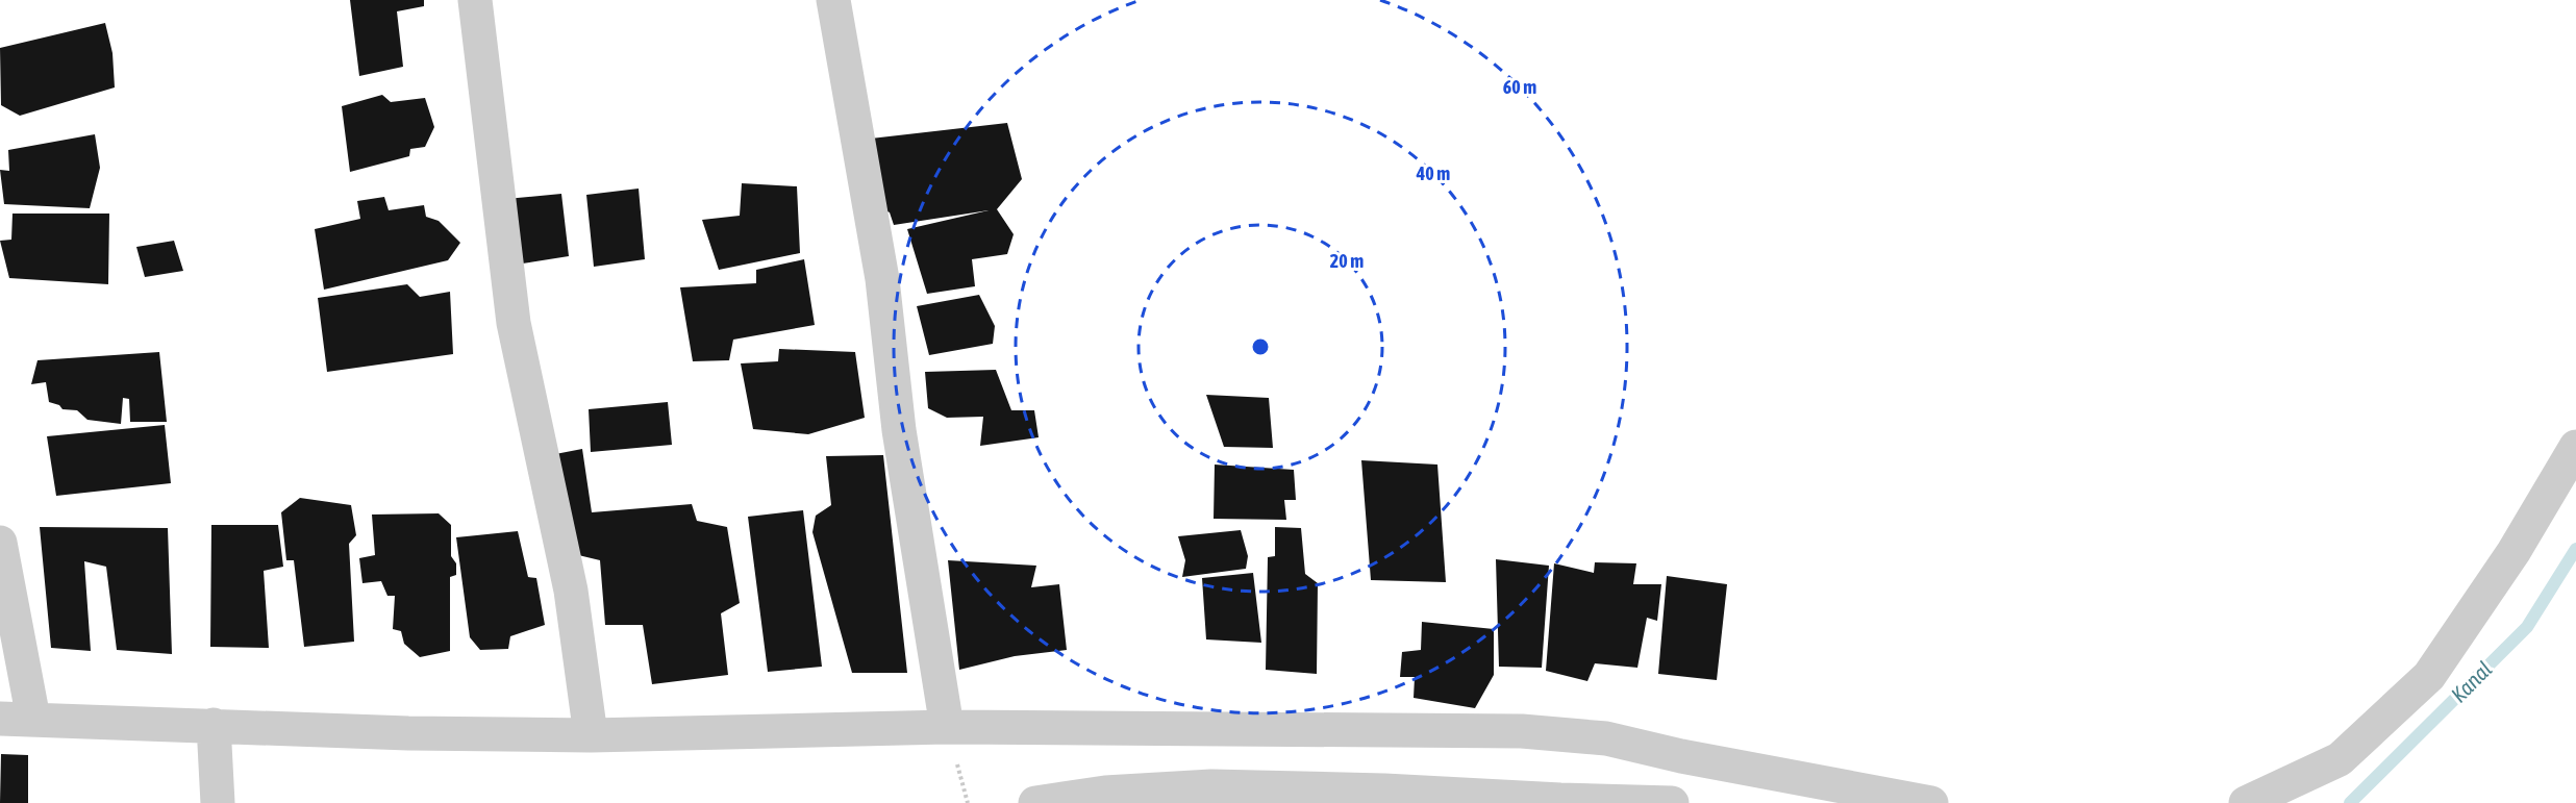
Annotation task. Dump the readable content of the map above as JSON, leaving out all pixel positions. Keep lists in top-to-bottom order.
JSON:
{
  "water": ["Kanal"],
  "rings": ["60 m", "40 m", "20 m"]
}
